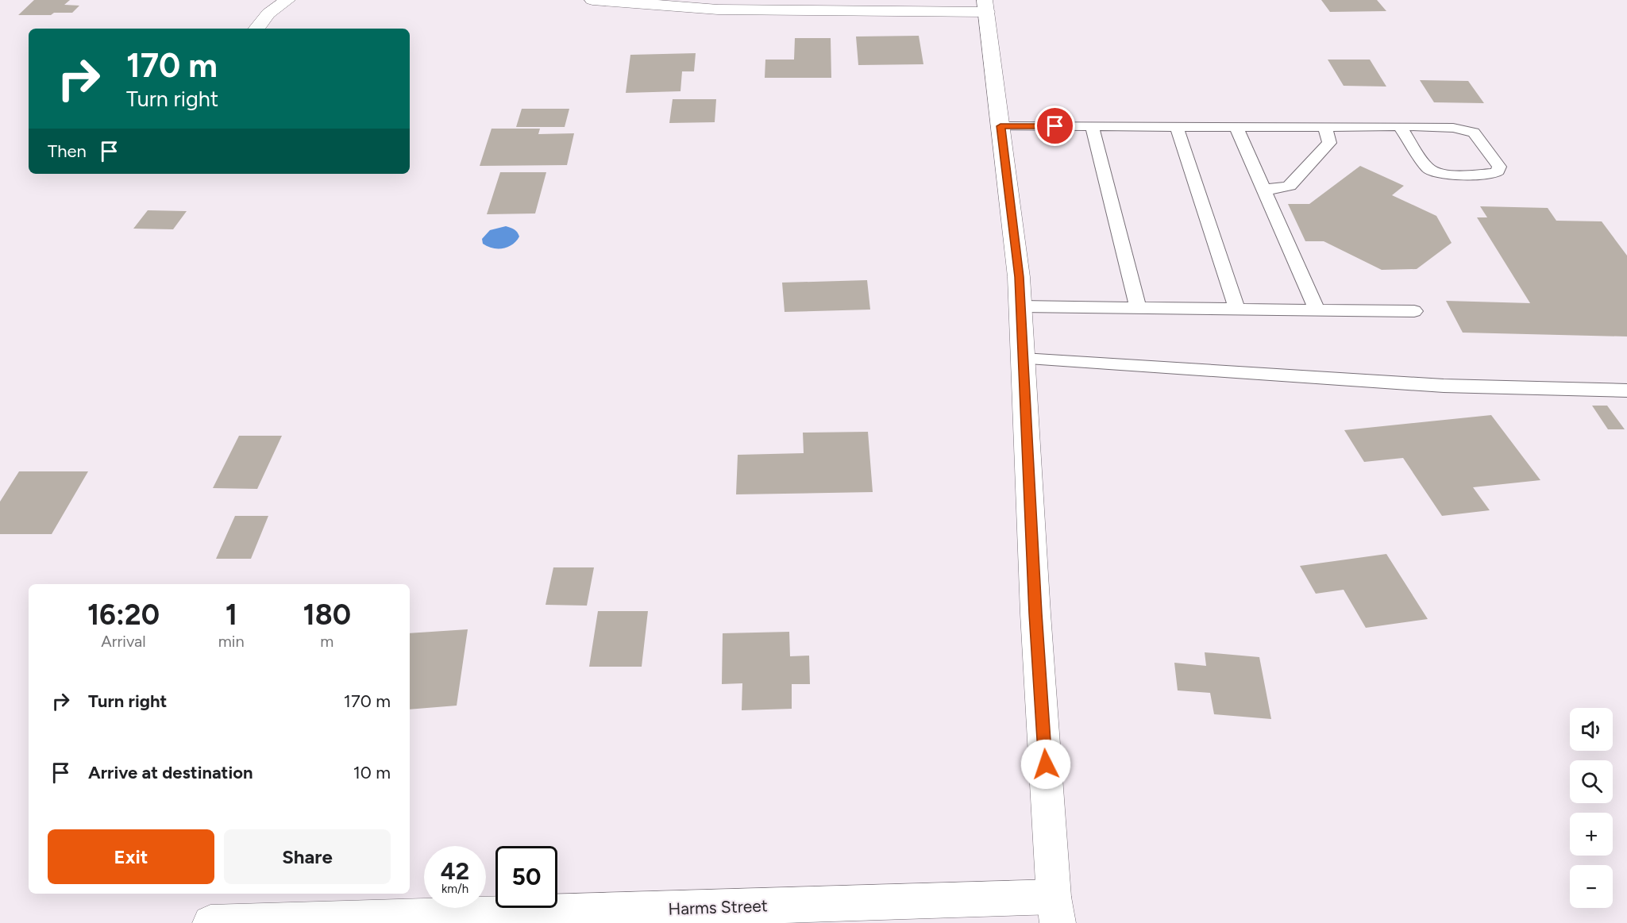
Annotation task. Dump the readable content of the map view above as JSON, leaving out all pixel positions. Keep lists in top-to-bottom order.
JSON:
{
  "streets": {
    "main road": ["Harms Street"]
  },
  "page": {
    "turn": ["170 m", "Turn right"],
    "then": "Then",
    "eta": [
      "16:20",
      "Arrival",
      "1",
      "min",
      "180",
      "m"
    ],
    "list": [
      {
        "name": "Turn right",
        "value": "170 m"
      },
      {
        "name": "Arrive at destination",
        "value": "10 m"
      }
    ],
    "map_buttons": ["+", "−"],
    "buttons": ["Exit", "Share"],
    "speed": "42 km/h",
    "limit": "50"
  }
}
